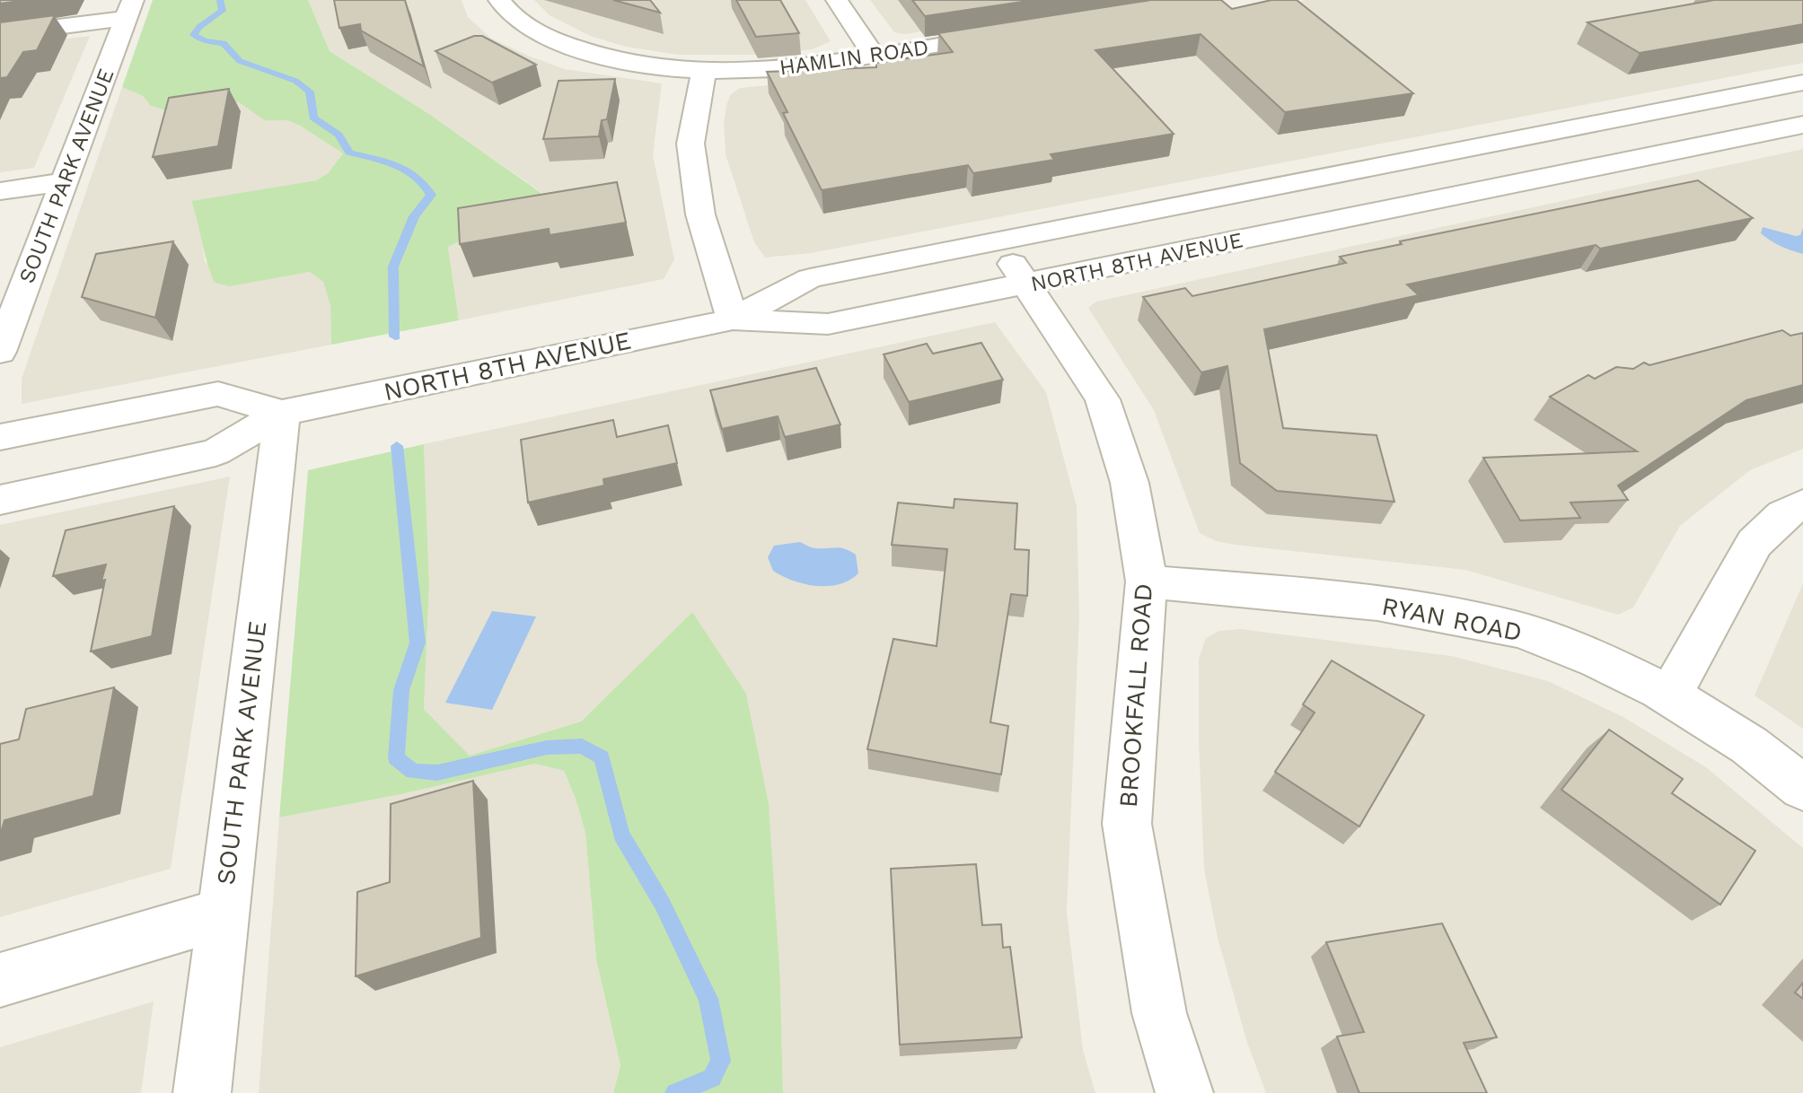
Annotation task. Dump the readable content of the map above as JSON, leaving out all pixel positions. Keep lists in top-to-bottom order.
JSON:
{
  "streets": {
    "street": [
      "HAMLIN ROAD",
      "SOUTH PARK AVENUE",
      "NORTH 8TH AVENUE",
      "RYAN ROAD",
      "BROOKFALL ROAD"
    ]
  },
  "crossings": [
    ["SOUTH PARK AVENUE", "NORTH 8TH AVENUE"],
    ["NORTH 8TH AVENUE", "BROOKFALL ROAD"],
    ["RYAN ROAD", "BROOKFALL ROAD"]
  ]
}
